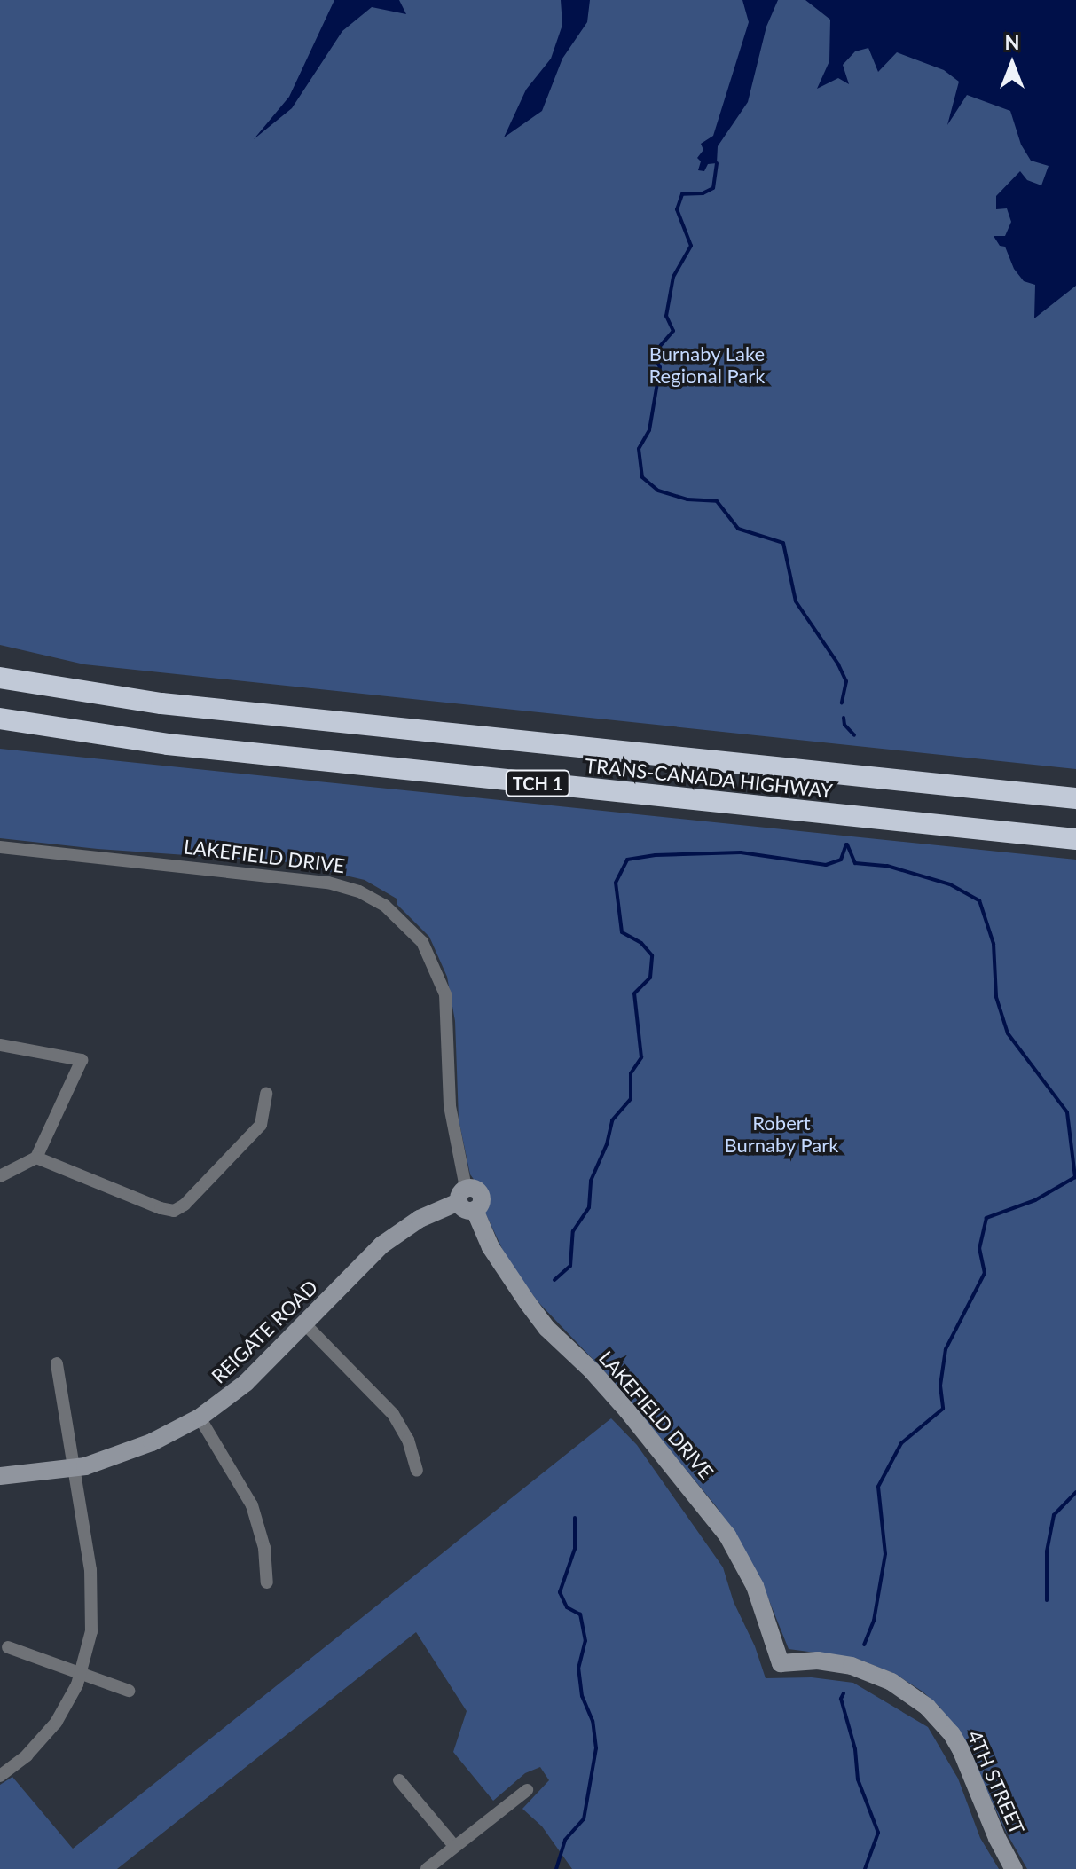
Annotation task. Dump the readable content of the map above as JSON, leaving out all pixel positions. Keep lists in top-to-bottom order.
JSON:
{
  "streets": {
    "highway": ["TRANS-CANADA HIGHWAY", "TCH 1"],
    "street": ["LAKEFIELD DRIVE", "REIGATE ROAD", "4TH STREET"]
  },
  "crossings": [
    ["LAKEFIELD DRIVE", "REIGATE ROAD"],
    ["LAKEFIELD DRIVE", "4TH STREET"]
  ],
  "parks": ["Burnaby Lake Regional Park", "Robert Burnaby Park"],
  "north": "top"
}
